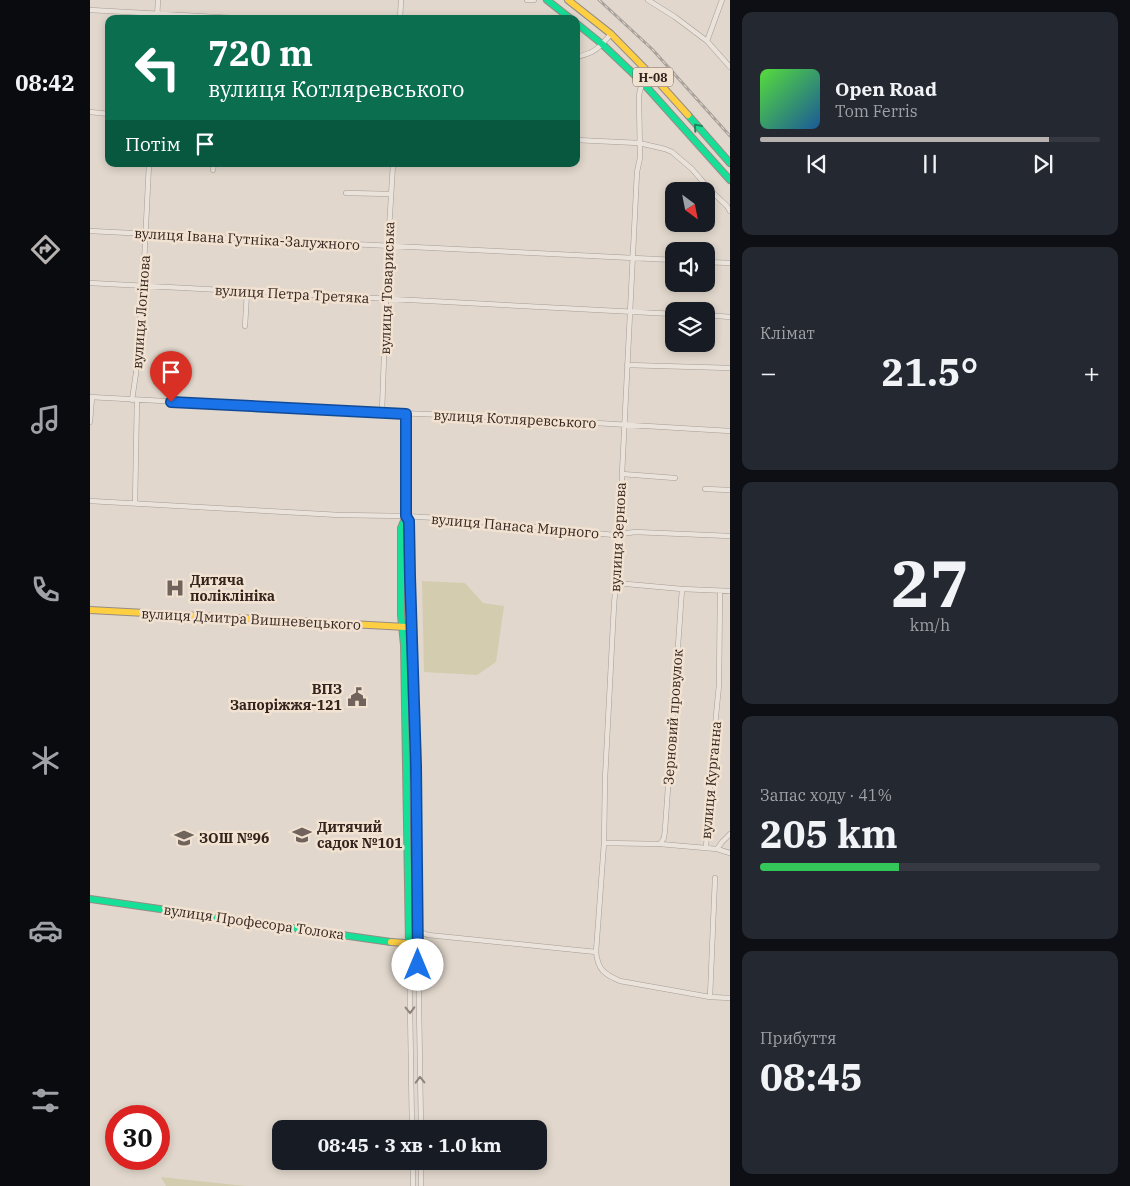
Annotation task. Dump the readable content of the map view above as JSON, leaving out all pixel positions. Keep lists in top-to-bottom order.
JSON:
{
  "streets": {
    "street": [
      "Н-08",
      "вулиця Івана Гутніка-Залужного",
      "вулиця Товариська",
      "вулиця Петра Третяка",
      "вулиця Логінова",
      "вулиця Котляревського",
      "вулиця Панаса Мирного",
      "вулиця Зернова",
      "вулиця Дмитра Вишневецького",
      "Зерновий провулок",
      "вулиця Курганна",
      "вулиця Професора Толока"
    ]
  },
  "crossings": [
    ["Н-08", "вулиця Зернова"],
    ["вулиця Івана Гутніка-Залужного", "вулиця Товариська"],
    ["вулиця Івана Гутніка-Залужного", "вулиця Логінова"],
    ["вулиця Івана Гутніка-Залужного", "вулиця Зернова"],
    ["вулиця Товариська", "вулиця Петра Третяка"],
    ["вулиця Товариська", "вулиця Котляревського"],
    ["вулиця Петра Третяка", "вулиця Логінова"],
    ["вулиця Петра Третяка", "вулиця Зернова"],
    ["вулиця Логінова", "вулиця Котляревського"],
    ["вулиця Логінова", "вулиця Панаса Мирного"],
    ["вулиця Котляревського", "вулиця Зернова"],
    ["вулиця Панаса Мирного", "вулиця Зернова"]
  ],
  "places": {
    "hospital": ["Дитяча поліклініка"],
    "public building": ["ВПЗ Запоріжжя-121"],
    "school or university": ["Дитячий садок №101", "ЗОШ №96"]
  },
  "north": "bottom right",
  "page": {
    "tabs": "08:42",
    "turn": ["720 m", "вулиця Котляревського"],
    "song": ["Open Road", "Tom Ferris"],
    "then": "Потім",
    "tile": [
      "Клімат",
      ["27", "km/h"],
      ["Запас ходу · 41%", "205 km"],
      ["Прибуття", "08:45"]
    ],
    "heat": ["−", "21.5°", "+"],
    "limit": "30",
    "trip": "08:45 · 3 хв · 1.0 km"
  }
}
